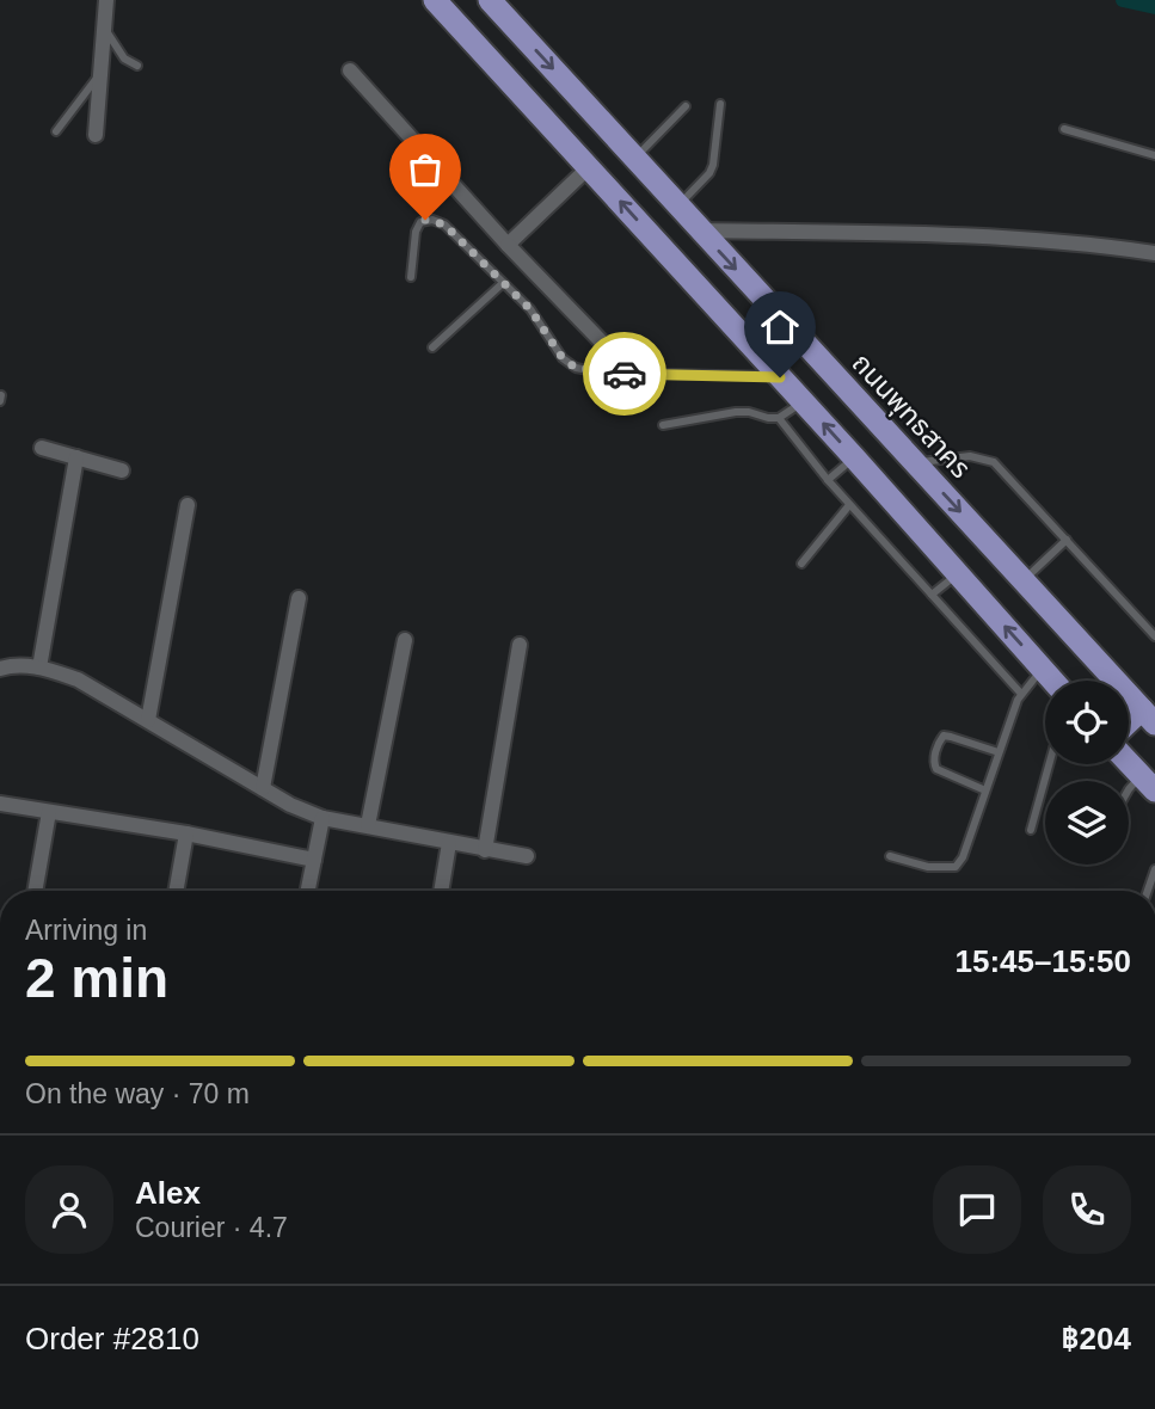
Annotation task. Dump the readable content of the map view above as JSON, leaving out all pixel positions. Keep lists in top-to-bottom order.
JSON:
{
  "streets": {
    "main road": ["ถนนพุทธสาคร"]
  },
  "page": {
    "heading": ["2 min", "Arriving in", "15:45–15:50"],
    "panel": [
      "Alex",
      "Courier · 4.7",
      "Order #2810",
      "฿204"
    ],
    "bar": "On the way · 70 m"
  }
}
